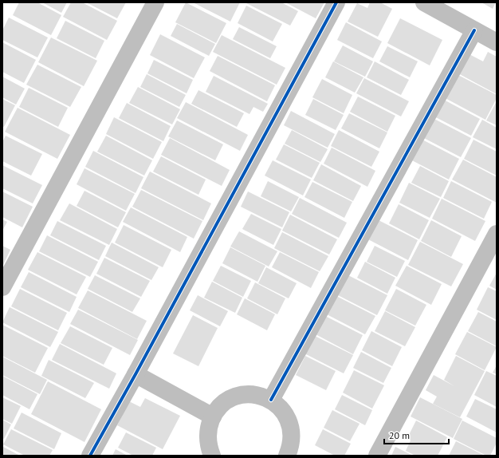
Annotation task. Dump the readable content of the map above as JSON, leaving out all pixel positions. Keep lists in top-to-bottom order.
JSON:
{
  "scale_bar": "20 m"
}
